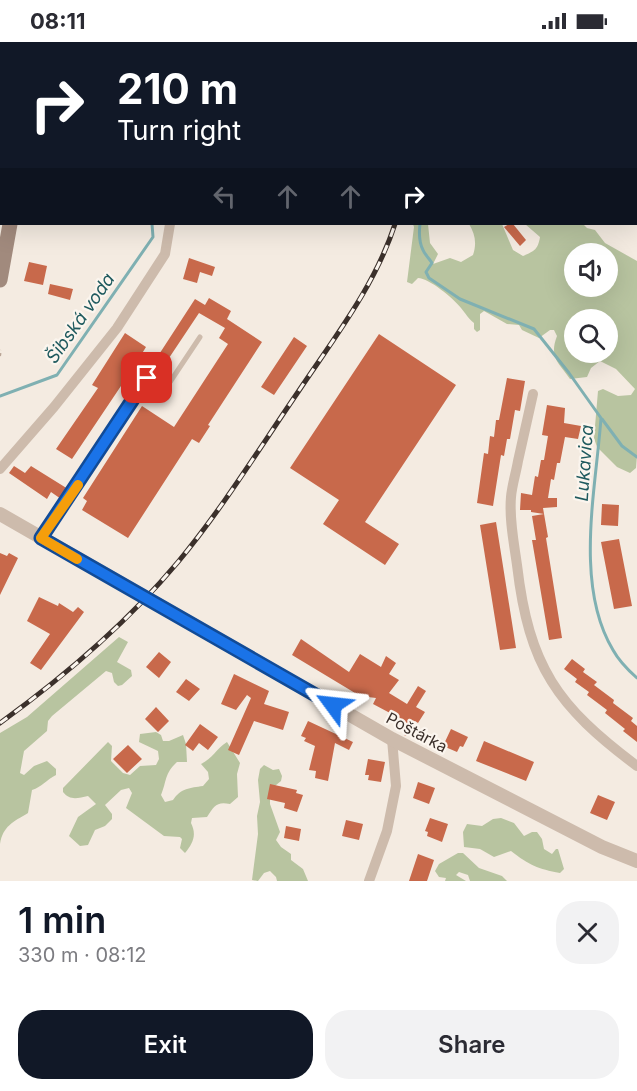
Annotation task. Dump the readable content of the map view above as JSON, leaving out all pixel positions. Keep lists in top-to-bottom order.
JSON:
{
  "streets": {
    "street": ["Poštárka"]
  },
  "water": ["Šibská voda", "Lukavica"],
  "page": {
    "status": "08:11",
    "turn": ["210 m", "Turn right"],
    "heading": ["1 min", "330 m · 08:12"],
    "buttons": ["Exit", "Share"]
  }
}
